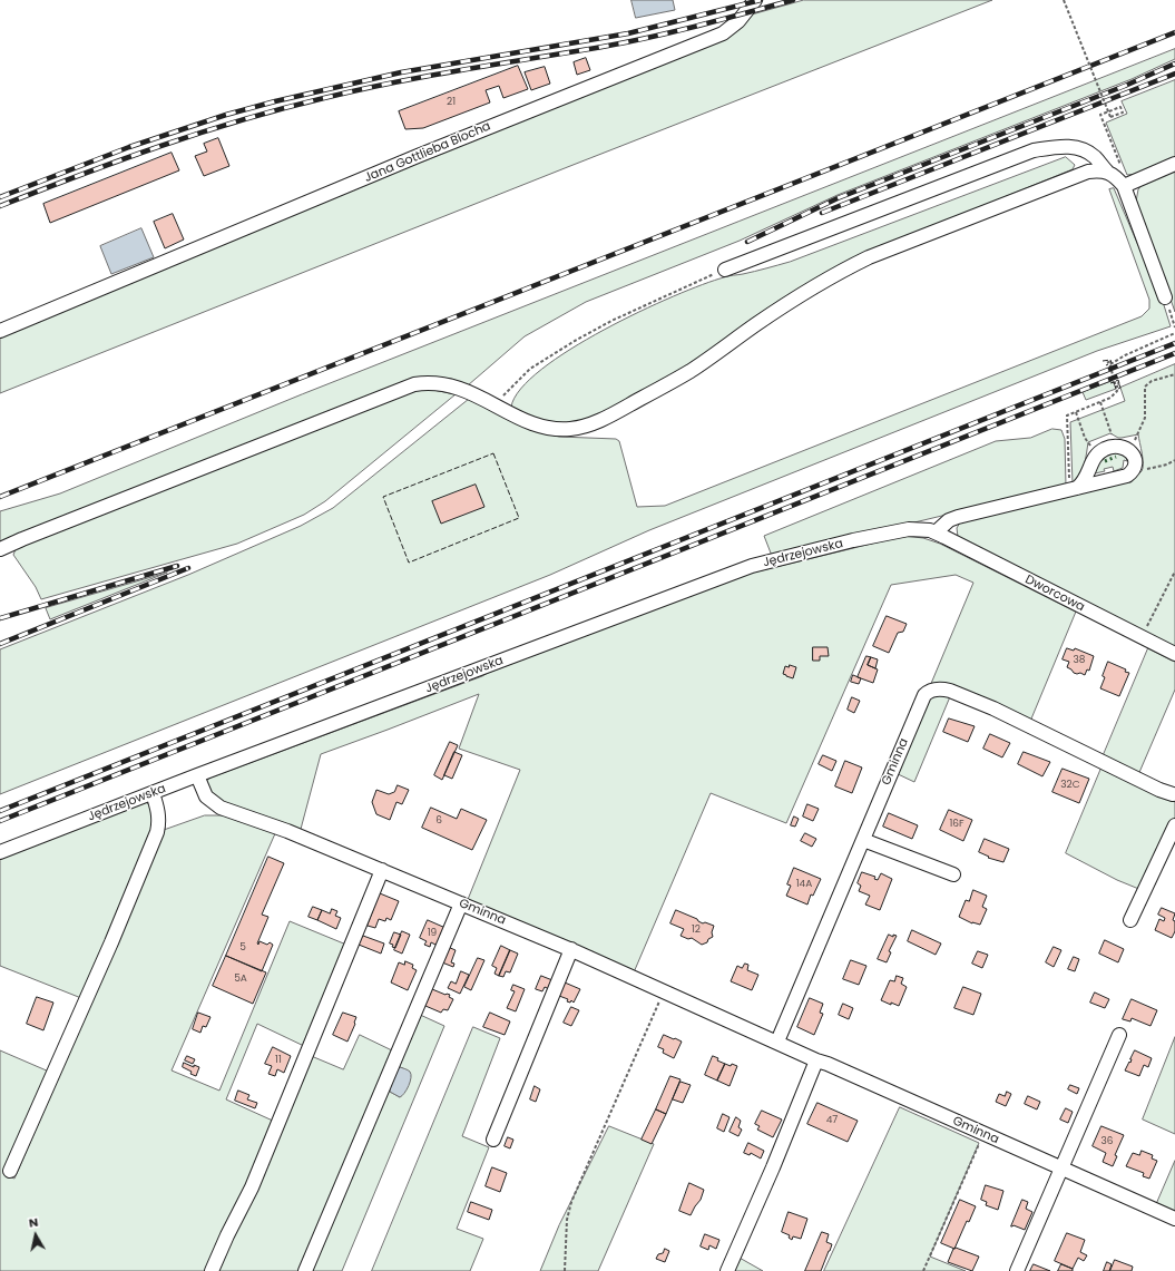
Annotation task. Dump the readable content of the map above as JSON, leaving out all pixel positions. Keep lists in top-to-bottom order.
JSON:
{
  "streets": {
    "street": [
      "Jana Gottlieba Blocha",
      "Jędrzejowska",
      "Dworcowa",
      "Gminna"
    ]
  },
  "crossings": [
    ["Jędrzejowska", "Dworcowa"],
    ["Jędrzejowska", "Gminna"]
  ],
  "house_numbers": [
    "21",
    "38",
    "32C",
    "6",
    "16F",
    "14A",
    "12",
    "19",
    "5",
    "5A",
    "11",
    "47",
    "36"
  ],
  "north": "top"
}
